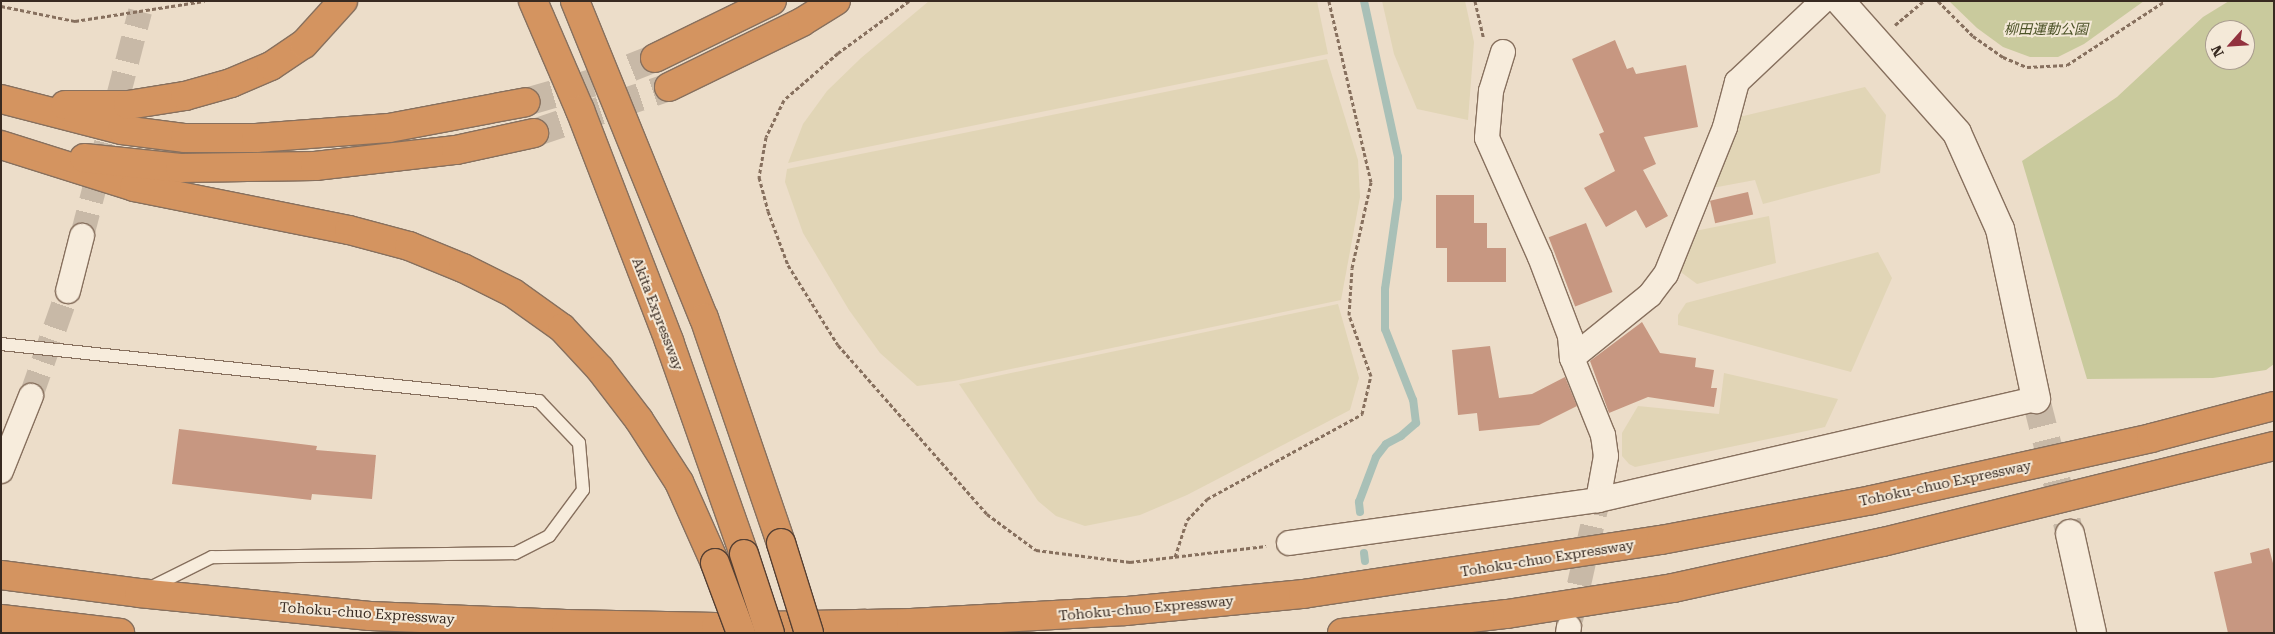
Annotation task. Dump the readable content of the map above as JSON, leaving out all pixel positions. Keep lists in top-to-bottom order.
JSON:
{
  "streets": {
    "highway": ["Akita Expressway", "Tohoku-chuo Expressway"]
  },
  "parks": ["柳田運動公園"],
  "north": "bottom left"
}
